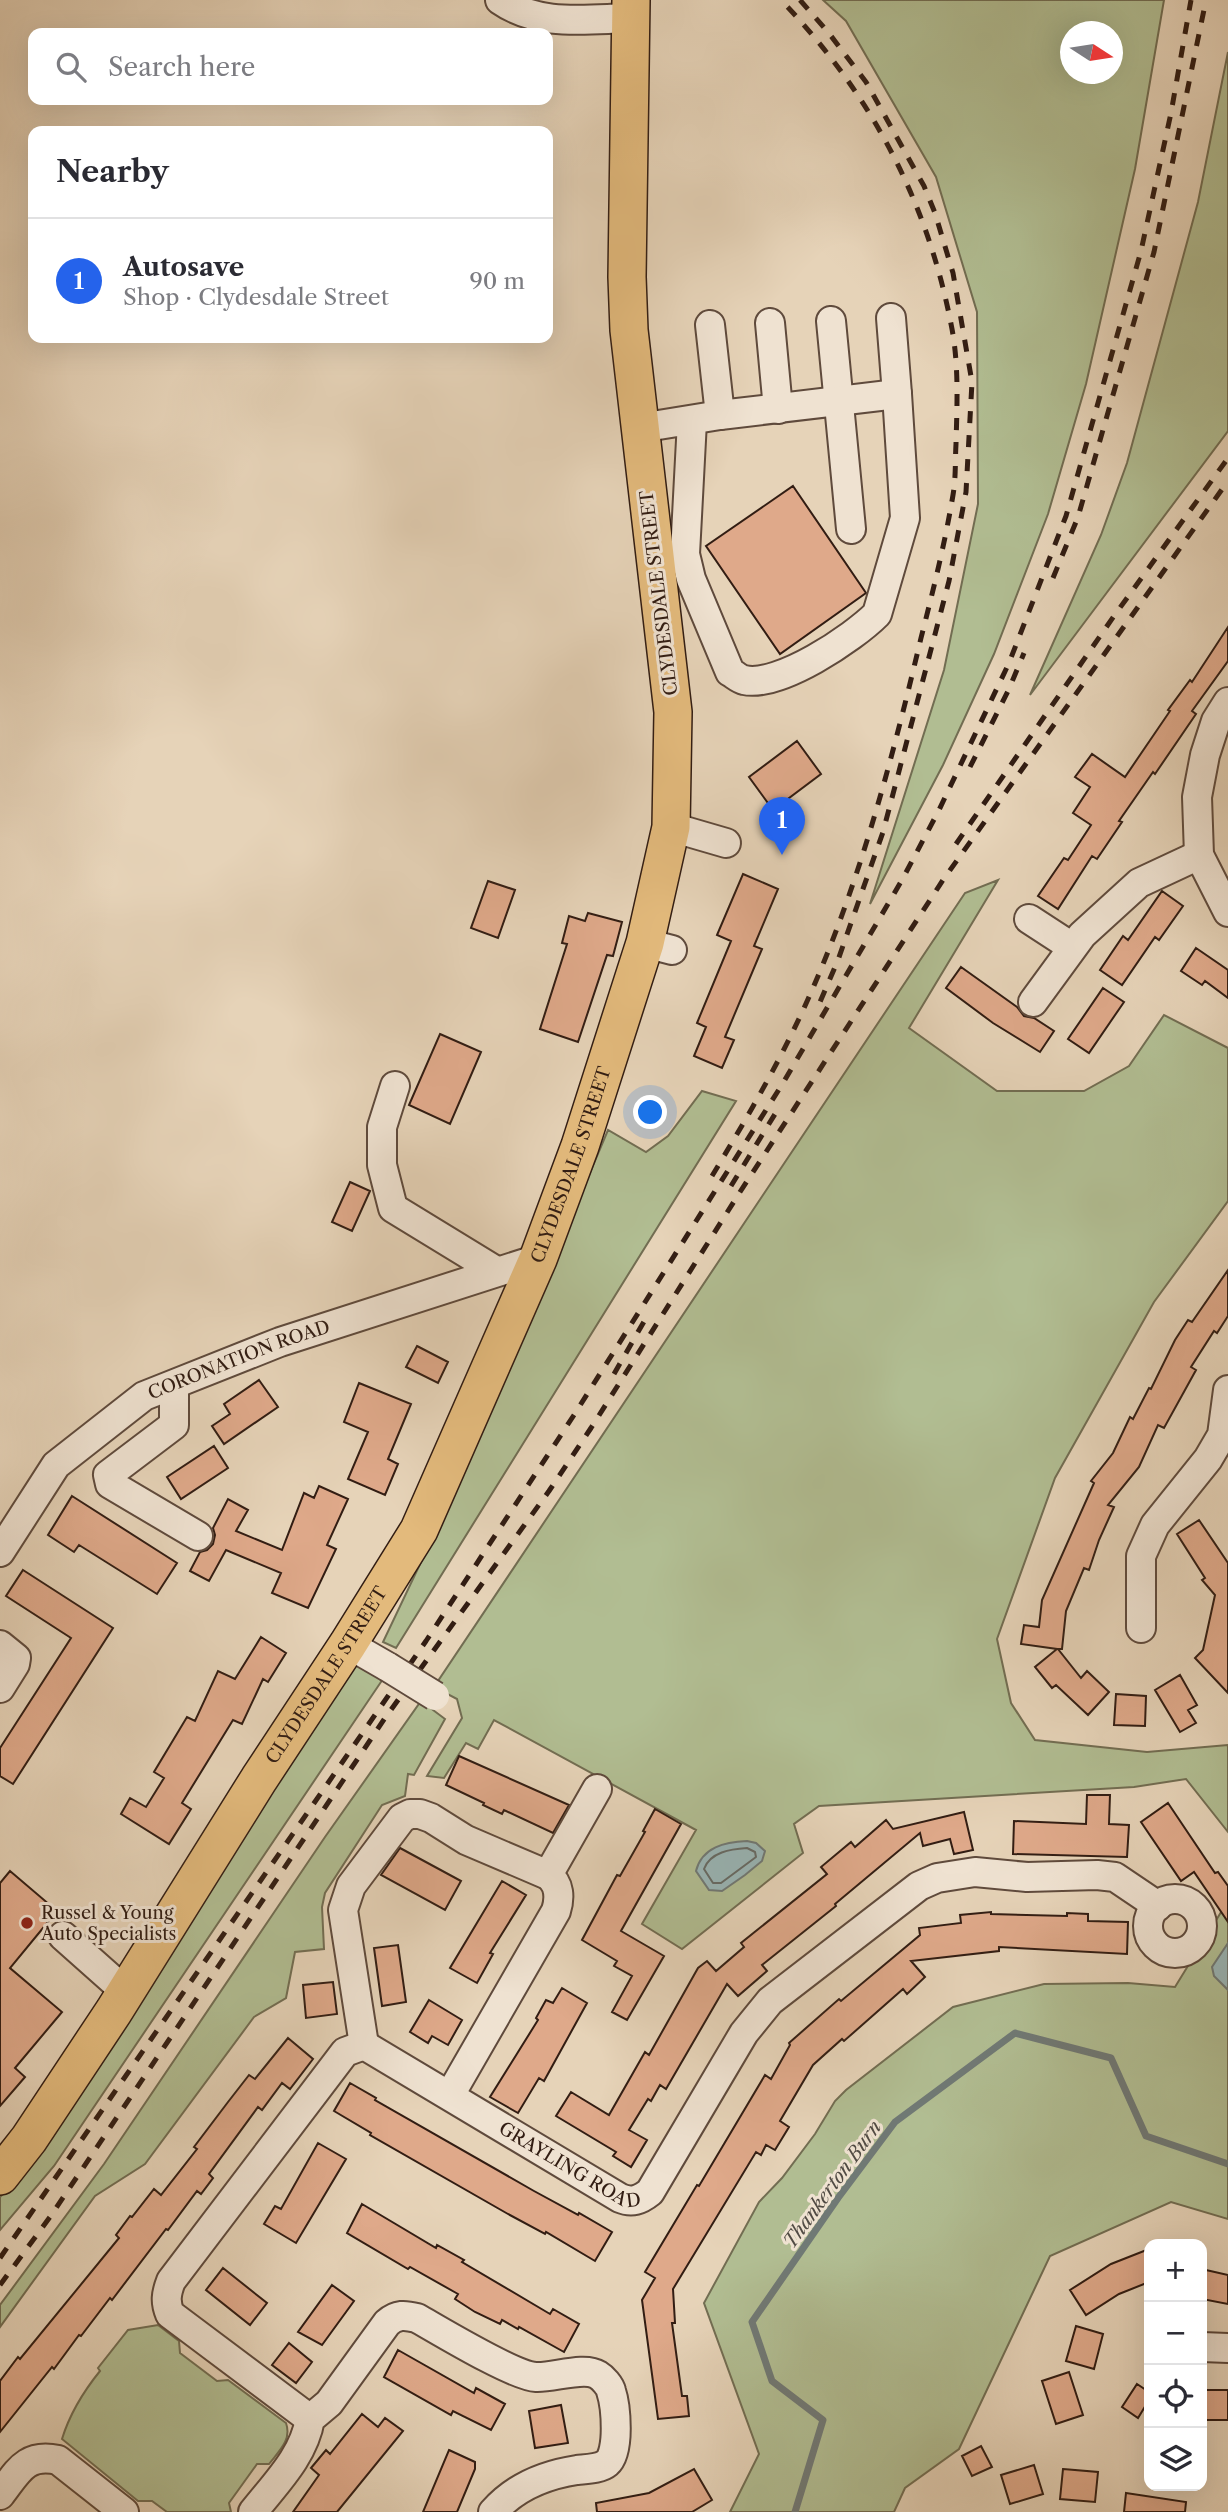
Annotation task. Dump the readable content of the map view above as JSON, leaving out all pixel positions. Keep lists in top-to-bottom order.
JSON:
{
  "streets": {
    "main road": ["CLYDESDALE STREET"],
    "street": ["CORONATION ROAD", "GRAYLING ROAD"]
  },
  "crossings": [
    ["CLYDESDALE STREET", "CORONATION ROAD"]
  ],
  "water": ["Thankerton Burn"],
  "places": ["Russel & Young Auto Specialists"],
  "north": "right",
  "page": {
    "search": "Search here",
    "heading": "Nearby",
    "list": [
      {
        "mark": "1",
        "name": "Autosave",
        "note": "Shop · Clydesdale Street",
        "value": "90 m"
      }
    ],
    "pins": "1",
    "map_buttons": ["+", "−"]
  }
}
